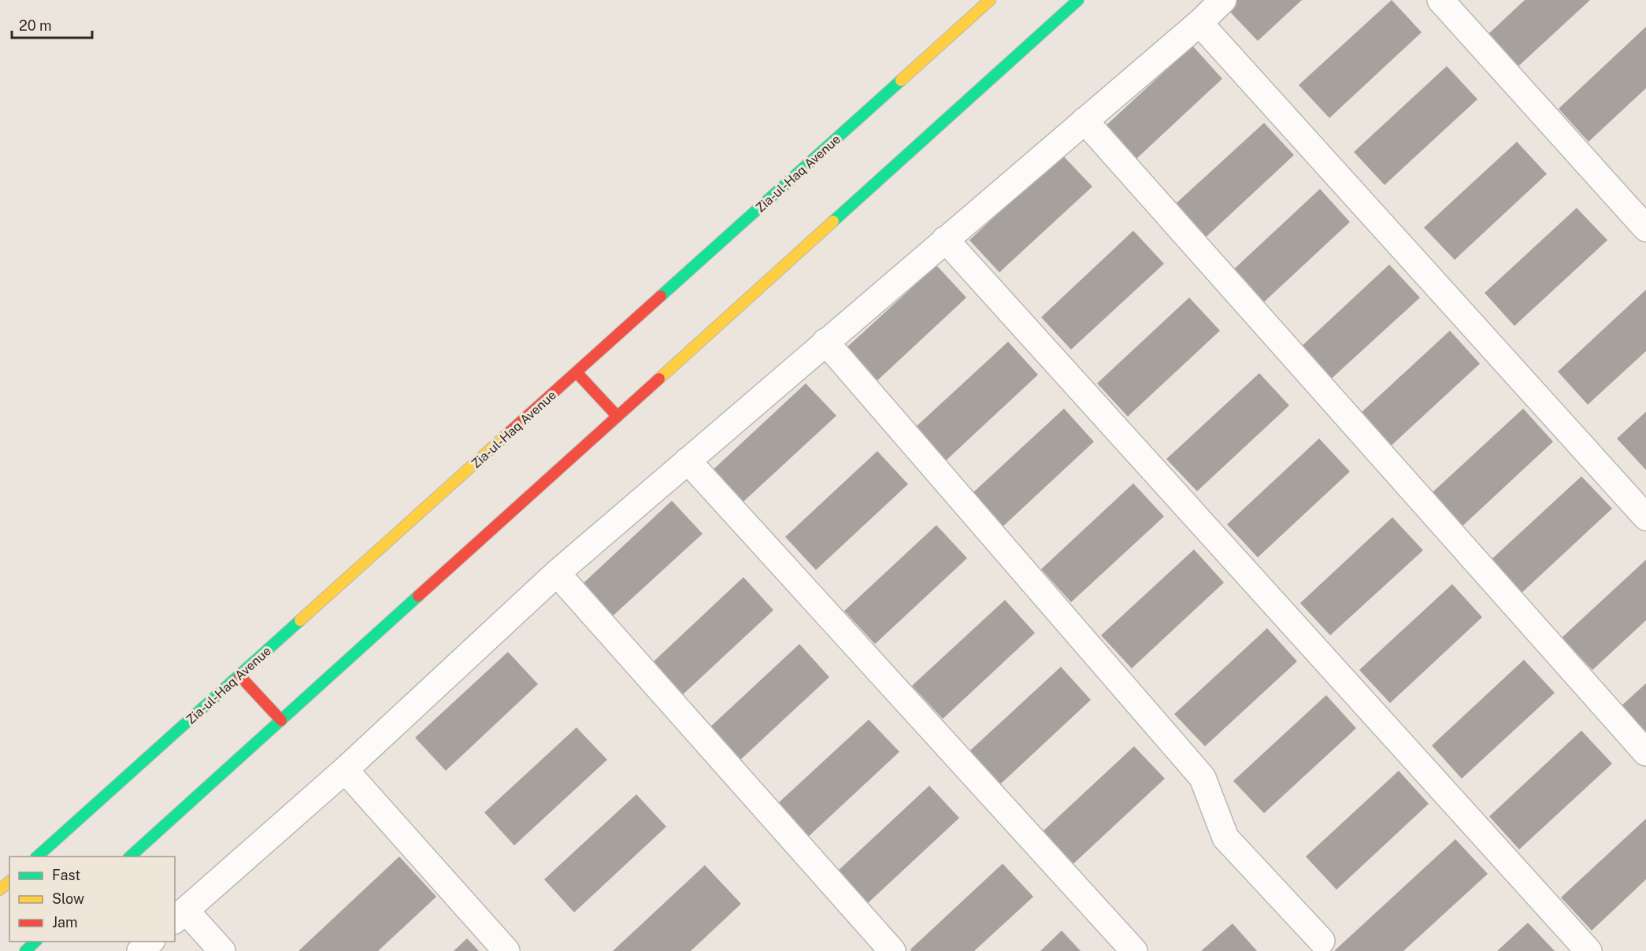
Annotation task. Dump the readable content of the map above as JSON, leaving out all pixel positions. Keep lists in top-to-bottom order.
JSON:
{
  "streets": {
    "street": ["Zia-ul-Haq Avenue"]
  },
  "legend": ["Fast", "Slow", "Jam"],
  "scale_bar": "20 m"
}
